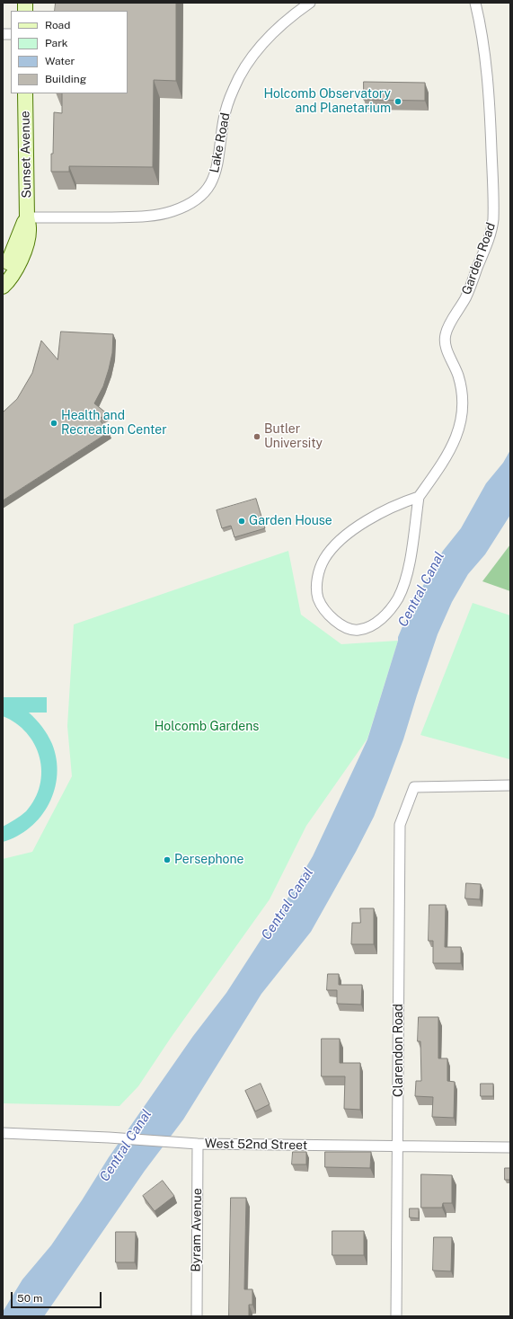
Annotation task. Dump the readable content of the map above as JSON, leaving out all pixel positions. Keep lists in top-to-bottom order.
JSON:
{
  "streets": {
    "street": [
      "Lake Road",
      "Sunset Avenue",
      "Garden Road",
      "Clarendon Road",
      "West 52nd Street",
      "Byram Avenue"
    ]
  },
  "crossings": [
    ["Lake Road", "Sunset Avenue"],
    ["Clarendon Road", "West 52nd Street"],
    ["West 52nd Street", "Byram Avenue"]
  ],
  "water": ["Central Canal"],
  "parks": ["Holcomb Gardens"],
  "places": [
    "Holcomb Observatory and Planetarium",
    "Health and Recreation Center",
    "Butler University",
    "Garden House",
    "Persephone"
  ],
  "legend": [
    "Road",
    "Park",
    "Water",
    "Building"
  ],
  "scale_bar": "50 m"
}
